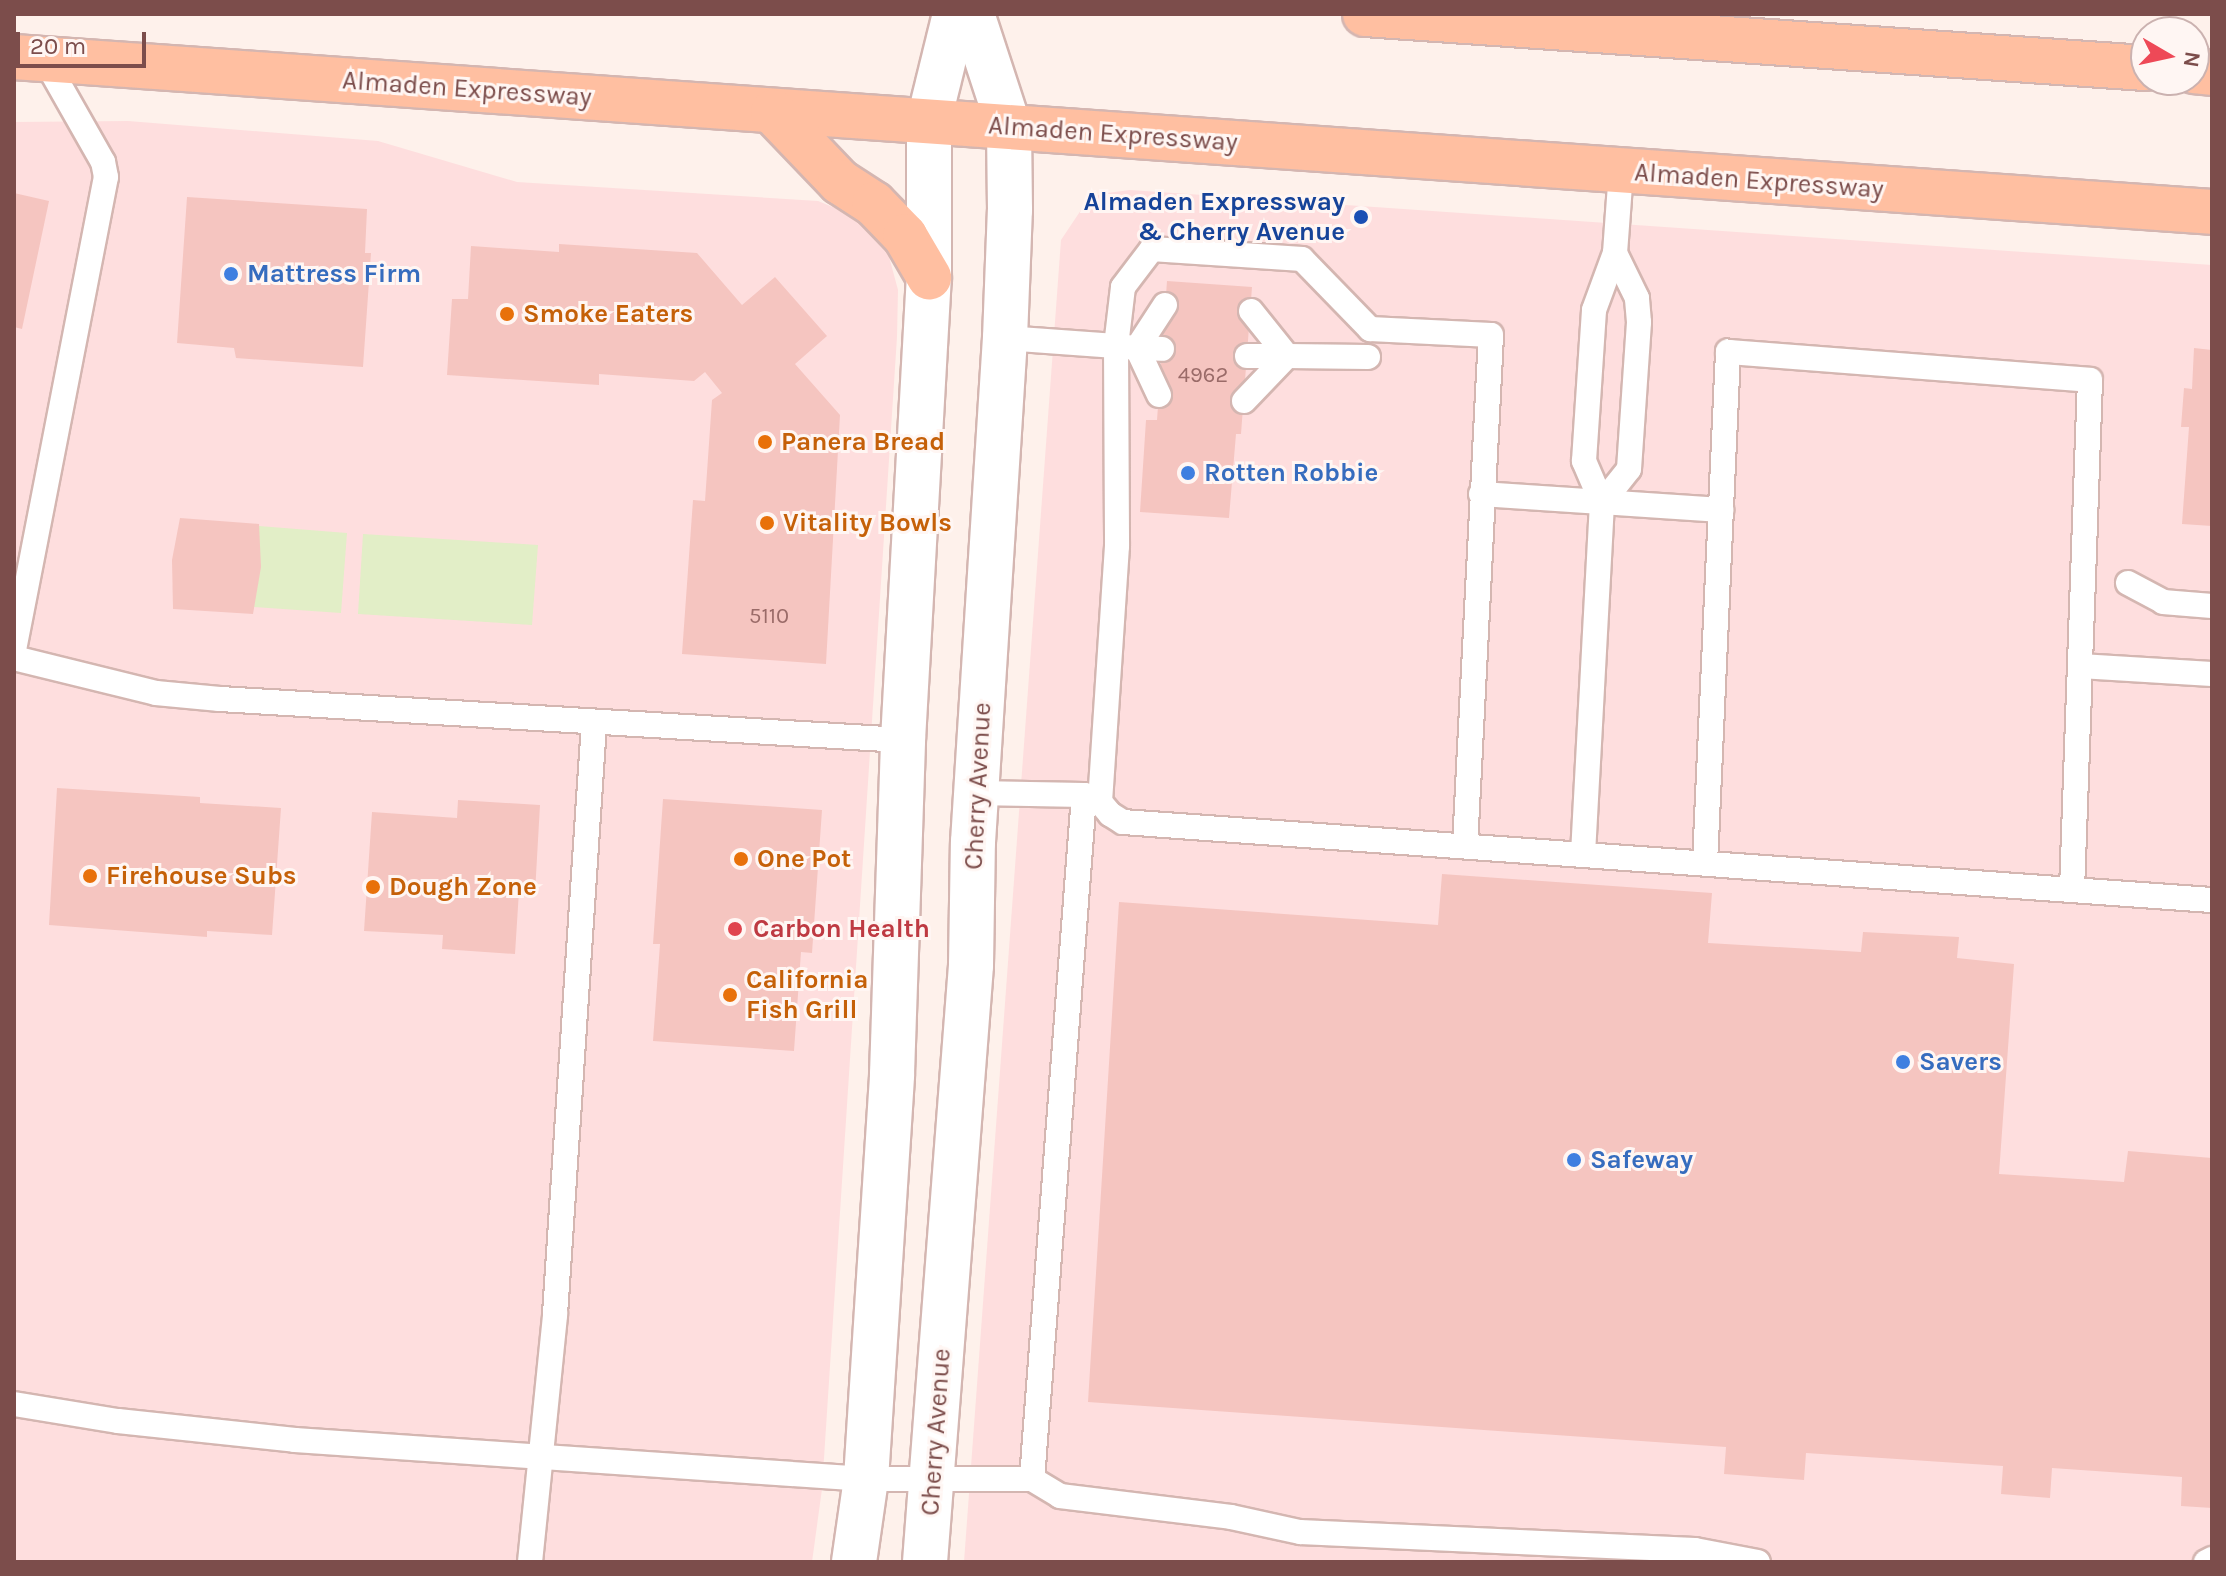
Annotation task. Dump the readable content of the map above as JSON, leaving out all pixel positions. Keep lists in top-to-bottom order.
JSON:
{
  "streets": {
    "main road": ["Almaden Expressway"],
    "street": ["Cherry Avenue"]
  },
  "crossings": [
    ["Almaden Expressway", "Cherry Avenue"]
  ],
  "places": [
    "Almaden Expressway & Cherry Avenue",
    "Mattress Firm",
    "Smoke Eaters",
    "Panera Bread",
    "Rotten Robbie",
    "Vitality Bowls",
    "One Pot",
    "Firehouse Subs",
    "Dough Zone",
    "Carbon Health",
    "California Fish Grill",
    "Savers",
    "Safeway"
  ],
  "house_numbers": ["4962", "5110"],
  "scale_bar": "20 m",
  "north": "right"
}
